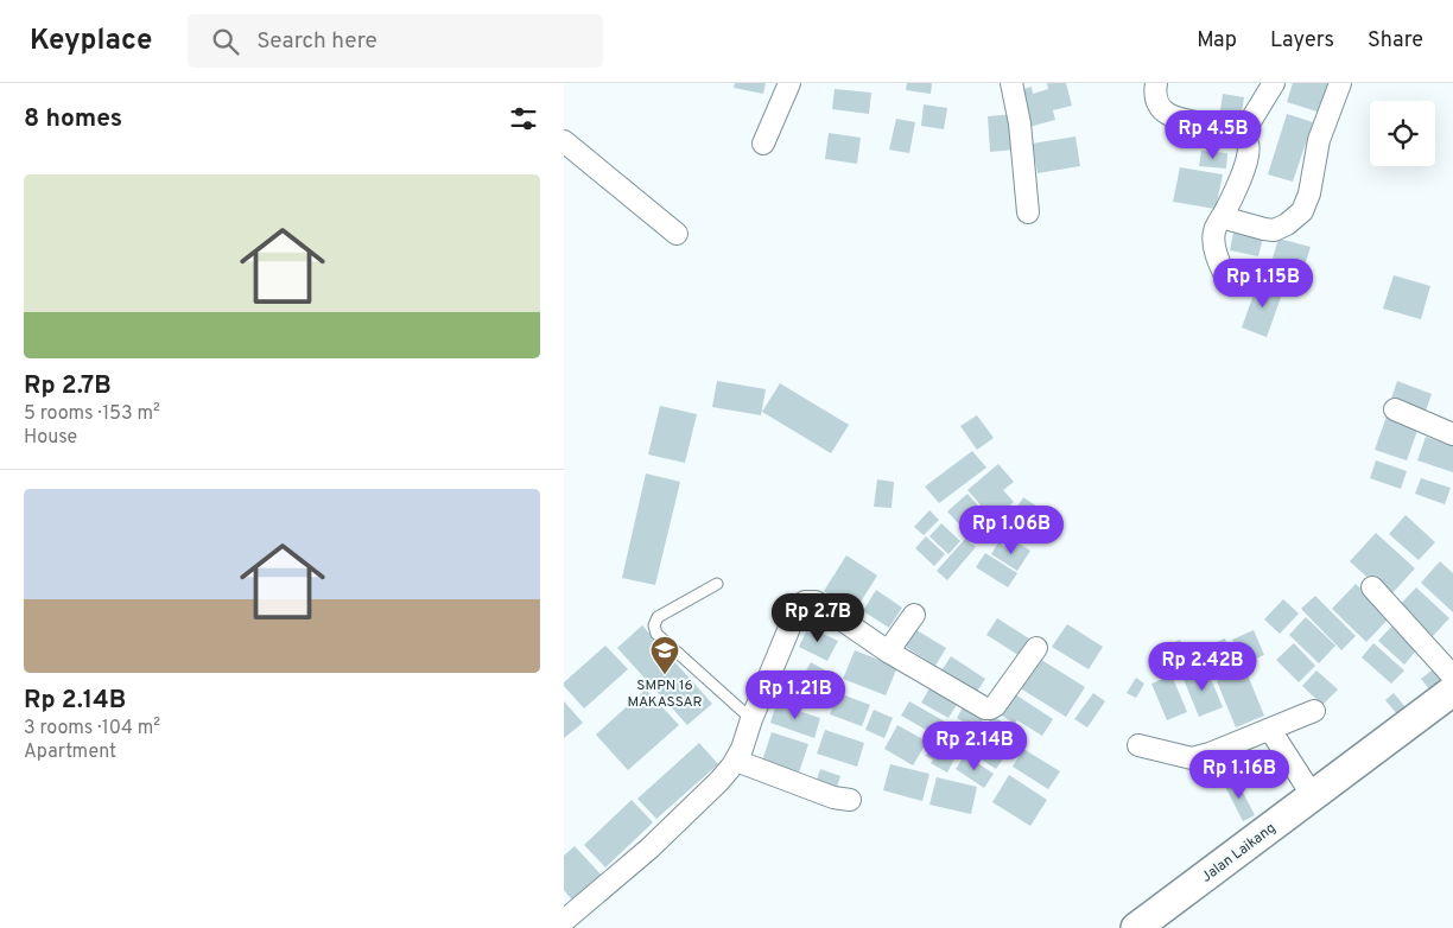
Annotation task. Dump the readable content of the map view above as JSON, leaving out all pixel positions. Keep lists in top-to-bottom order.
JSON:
{
  "streets": {
    "main road": ["Jalan Laikang"]
  },
  "places": {
    "school or university": ["SMPN 16 MAKASSAR"]
  },
  "page": {
    "header": "Keyplace",
    "search": "Search here",
    "nav": ["Map", "Layers", "Share"],
    "heading": "8 homes",
    "price": [
      "Rp 4.5B",
      "Rp 1.15B",
      "Rp 1.06B",
      "Rp 2.7B",
      "Rp 2.42B",
      "Rp 1.21B",
      "Rp 2.14B",
      "Rp 1.16B"
    ],
    "list": [
      {
        "name": "Rp 2.7B",
        "note": "5 rooms · 153 m² · House"
      },
      {
        "name": "Rp 2.14B",
        "note": "3 rooms · 104 m² · Apartment"
      }
    ]
  }
}
